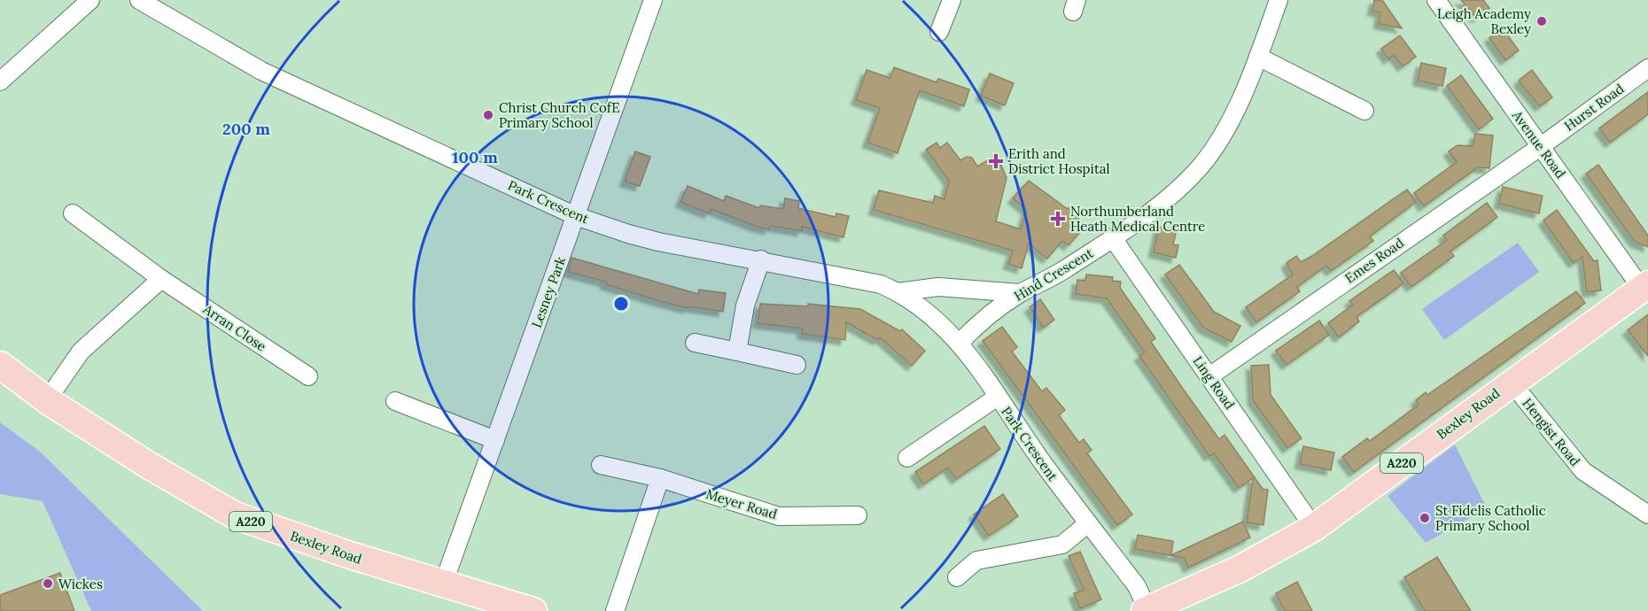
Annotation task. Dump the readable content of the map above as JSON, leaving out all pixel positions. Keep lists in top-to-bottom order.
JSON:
{
  "streets": {
    "main road": ["Bexley Road", "A220"],
    "street": [
      "Hurst Road",
      "Avenue Road",
      "Park Crescent",
      "Emes Road",
      "Hind Crescent",
      "Lesney Park",
      "Arran Close",
      "Ling Road",
      "Hengist Road",
      "Meyer Road"
    ]
  },
  "crossings": [
    ["Hurst Road", "Avenue Road"],
    ["Hurst Road", "Emes Road"],
    ["Avenue Road", "Emes Road"],
    ["Avenue Road", "Bexley Road"],
    ["Park Crescent", "Hind Crescent"],
    ["Park Crescent", "Lesney Park"],
    ["Park Crescent", "Bexley Road"],
    ["Emes Road", "Ling Road"],
    ["Hind Crescent", "Ling Road"],
    ["Lesney Park", "Bexley Road"],
    ["Ling Road", "Bexley Road"],
    ["Bexley Road", "Hengist Road"]
  ],
  "places": {
    "other": [
      "Leigh Academy Bexley",
      "Christ Church CofE Primary School",
      "St Fidelis Catholic Primary School",
      "Wickes"
    ],
    "health": ["Erith and District Hospital", "Northumberland Heath Medical Centre"]
  },
  "rings": ["200 m", "100 m"]
}
